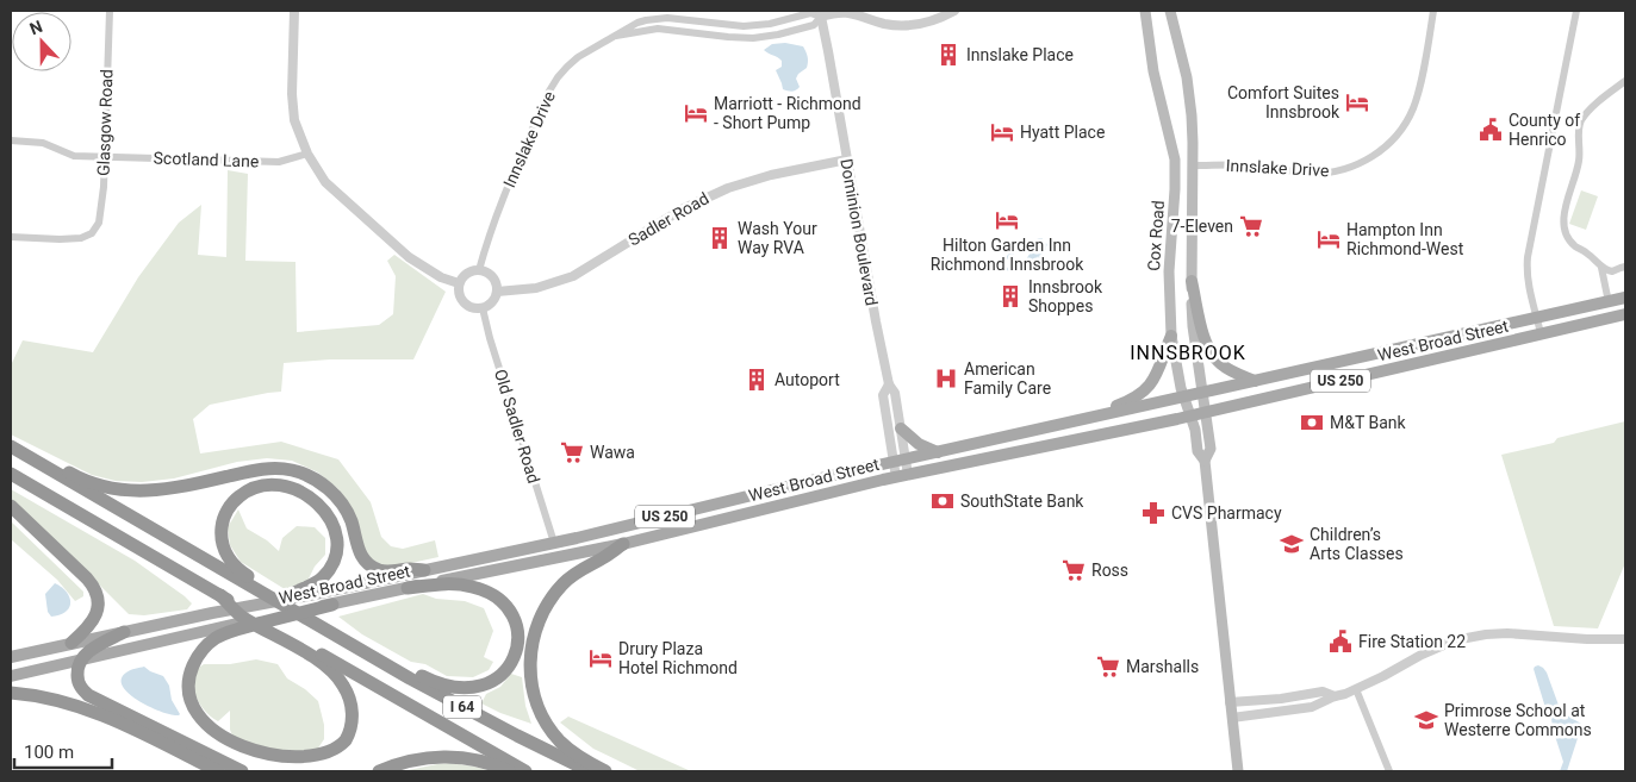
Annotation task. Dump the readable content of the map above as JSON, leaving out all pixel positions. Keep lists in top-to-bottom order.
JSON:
{
  "streets": {
    "highway": ["I 64"],
    "main road": ["Cox Road", "West Broad Street", "US 250"],
    "street": [
      "Glasgow Road",
      "Innslake Drive",
      "Scotland Lane",
      "Sadler Road",
      "Dominion Boulevard",
      "Old Sadler Road"
    ]
  },
  "crossings": [
    ["Glasgow Road", "Scotland Lane"],
    ["Innslake Drive", "Sadler Road"],
    ["Innslake Drive", "Dominion Boulevard"],
    ["Innslake Drive", "Cox Road"],
    ["Innslake Drive", "Old Sadler Road"],
    ["Sadler Road", "Dominion Boulevard"],
    ["Sadler Road", "Old Sadler Road"],
    ["Dominion Boulevard", "West Broad Street"],
    ["Cox Road", "West Broad Street"],
    ["West Broad Street", "Old Sadler Road"]
  ],
  "districts": ["INNSBROOK"],
  "places": {
    "building": [
      "Innslake Place",
      "Wash Your Way RVA",
      "Innsbrook Shoppes",
      "Autoport"
    ],
    "hotel": [
      "Comfort Suites Innsbrook",
      "Marriott - Richmond - Short Pump",
      "Hyatt Place",
      "Hilton Garden Inn Richmond Innsbrook",
      "Hampton Inn Richmond-West",
      "Drury Plaza Hotel Richmond"
    ],
    "public building": ["County of Henrico", "Fire Station 22"],
    "supermarket": [
      "7-Eleven",
      "Wawa",
      "Ross",
      "Marshalls"
    ],
    "hospital": ["American Family Care"],
    "bank": ["M&T Bank", "SouthState Bank"],
    "pharmacy": ["CVS Pharmacy"],
    "school or university": ["Children’s Arts Classes", "Primrose School at Westerre Commons"]
  },
  "scale_bar": "100 m",
  "north": "top"
}
